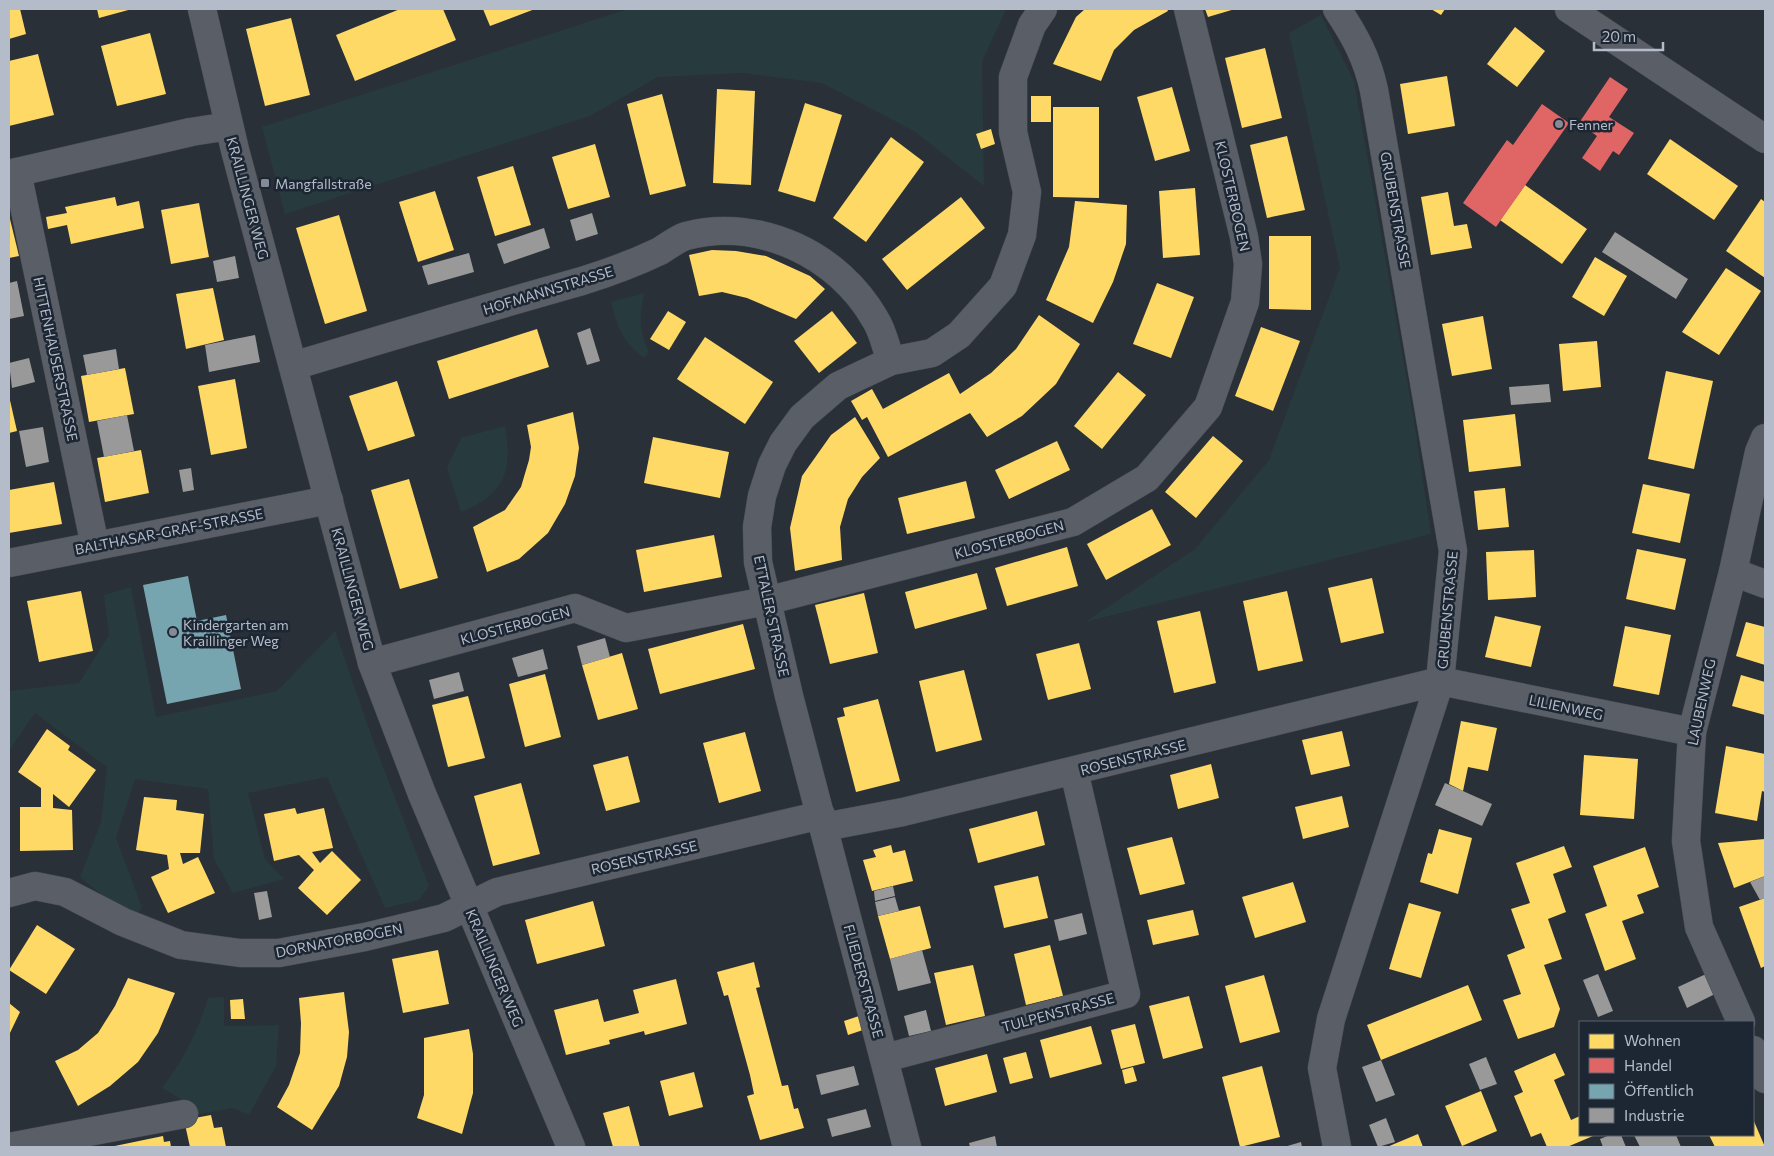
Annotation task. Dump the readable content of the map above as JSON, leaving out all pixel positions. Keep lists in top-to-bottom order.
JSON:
{
  "streets": {
    "street": [
      "KLOSTERBOGEN",
      "KRAILLINGER WEG",
      "GRUBENSTRASSE",
      "HOFMANNSTRASSE",
      "HITTENHAUSERSTRASSE",
      "BALTHASAR-GRAF-STRASSE",
      "ETTALER STRASSE",
      "LAUBENWEG",
      "LILIENWEG",
      "ROSENSTRASSE",
      "DORNATORBOGEN",
      "FLIEDERSTRASSE",
      "TULPENSTRASSE"
    ]
  },
  "crossings": [
    ["KLOSTERBOGEN", "KRAILLINGER WEG"],
    ["KLOSTERBOGEN", "ETTALER STRASSE"],
    ["KRAILLINGER WEG", "HOFMANNSTRASSE"],
    ["KRAILLINGER WEG", "BALTHASAR-GRAF-STRASSE"],
    ["KRAILLINGER WEG", "ROSENSTRASSE"],
    ["KRAILLINGER WEG", "DORNATORBOGEN"],
    ["GRUBENSTRASSE", "LILIENWEG"],
    ["GRUBENSTRASSE", "ROSENSTRASSE"],
    ["HOFMANNSTRASSE", "ETTALER STRASSE"],
    ["HITTENHAUSERSTRASSE", "BALTHASAR-GRAF-STRASSE"],
    ["ETTALER STRASSE", "ROSENSTRASSE"],
    ["ETTALER STRASSE", "FLIEDERSTRASSE"],
    ["LAUBENWEG", "LILIENWEG"],
    ["LILIENWEG", "ROSENSTRASSE"],
    ["ROSENSTRASSE", "DORNATORBOGEN"],
    ["ROSENSTRASSE", "FLIEDERSTRASSE"],
    ["ROSENSTRASSE", "TULPENSTRASSE"],
    ["FLIEDERSTRASSE", "TULPENSTRASSE"]
  ],
  "places": {
    "other": ["Fenner", "Kindergarten am Kraillinger Weg"],
    "transit": ["Mangfallstraße"]
  },
  "legend": [
    "Wohnen",
    "Handel",
    "Öffentlich",
    "Industrie"
  ],
  "scale_bar": "20 m"
}
